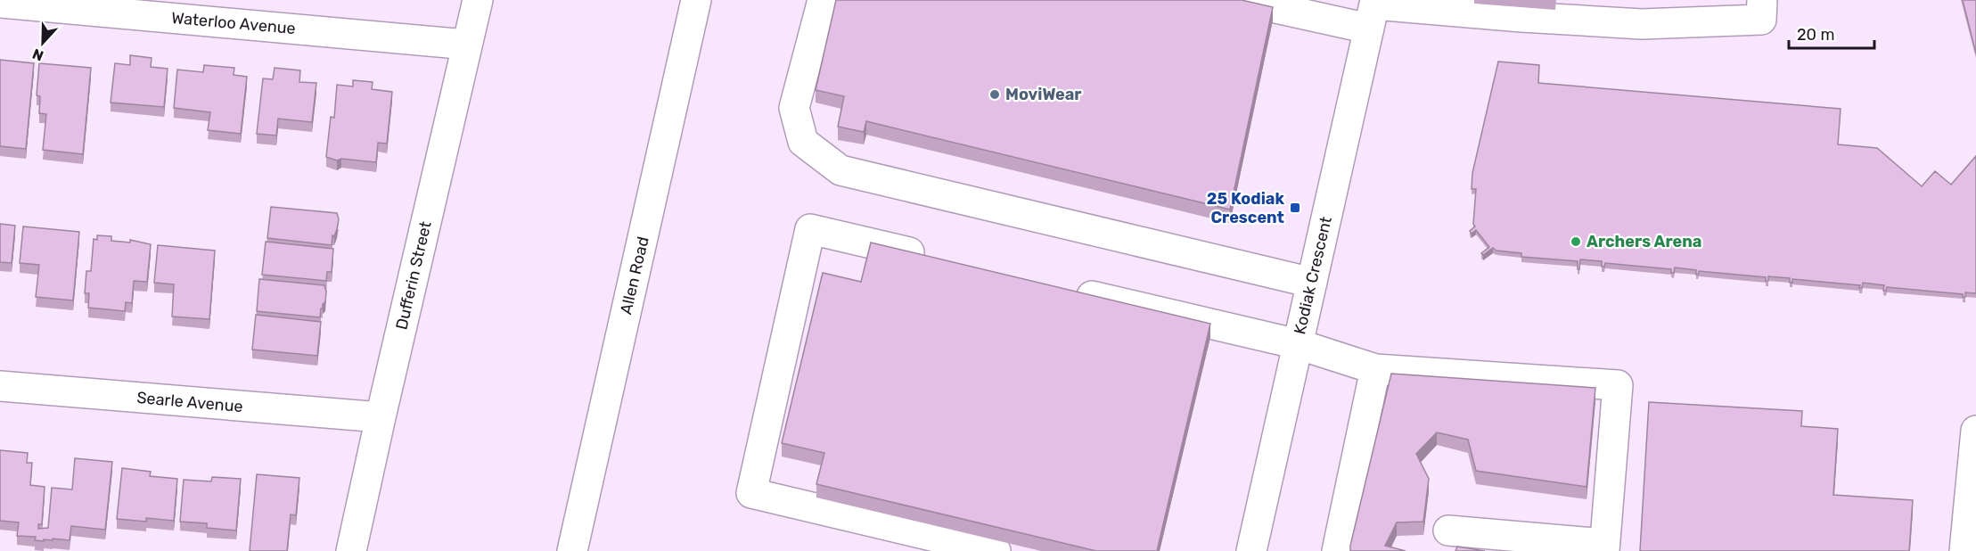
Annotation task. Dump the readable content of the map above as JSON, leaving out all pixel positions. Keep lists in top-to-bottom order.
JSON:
{
  "streets": {
    "street": [
      "Waterloo Avenue",
      "Dufferin Street",
      "Allen Road",
      "Kodiak Crescent",
      "Searle Avenue"
    ]
  },
  "crossings": [
    ["Waterloo Avenue", "Dufferin Street"],
    ["Dufferin Street", "Searle Avenue"]
  ],
  "places": {
    "other": ["MoviWear", "Archers Arena"],
    "transit": ["25 Kodiak Crescent"]
  },
  "scale_bar": "20 m",
  "north": "bottom"
}
